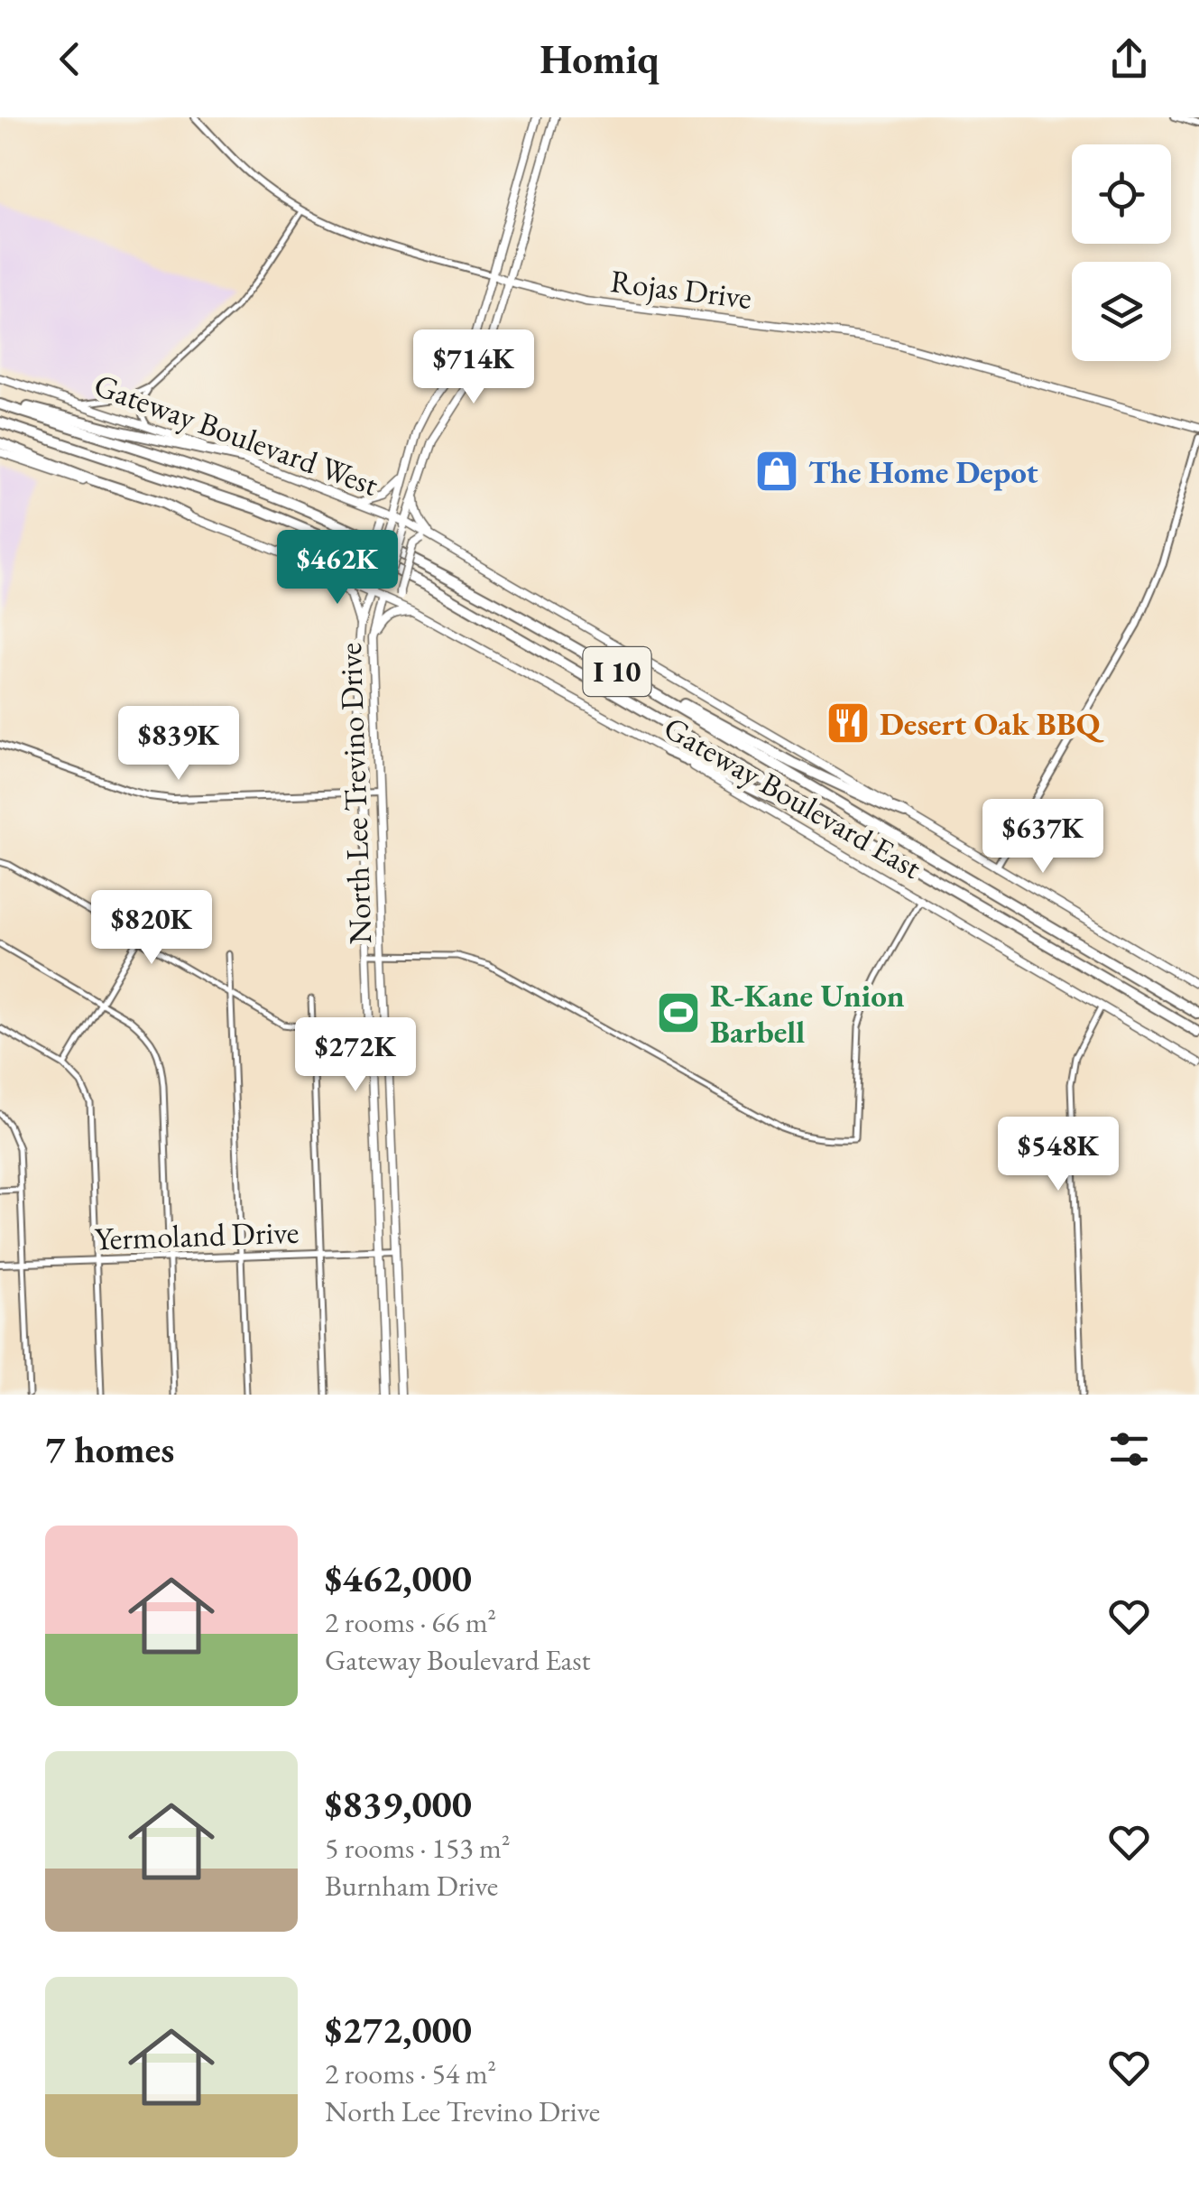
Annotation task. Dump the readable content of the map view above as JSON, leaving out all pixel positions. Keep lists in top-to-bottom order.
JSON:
{
  "streets": {
    "highway": ["I 10"],
    "main road": [
      "Rojas Drive",
      "Gateway Boulevard West",
      "North Lee Trevino Drive",
      "Gateway Boulevard East"
    ],
    "street": ["Yermoland Drive"]
  },
  "crossings": [
    ["Rojas Drive", "North Lee Trevino Drive"],
    ["Gateway Boulevard West", "North Lee Trevino Drive"],
    ["North Lee Trevino Drive", "Gateway Boulevard East"],
    ["North Lee Trevino Drive", "Yermoland Drive"]
  ],
  "places": {
    "shop": ["The Home Depot"],
    "restaurant": ["Desert Oak BBQ"],
    "sports": ["R-Kane Union Barbell"]
  },
  "page": {
    "header": "Homiq",
    "price": [
      "$714K",
      "$462K",
      "$839K",
      "$637K",
      "$820K",
      "$272K",
      "$548K"
    ],
    "heading": "7 homes",
    "list": [
      {
        "name": "$462,000",
        "note": "2 rooms · 66 m² · Gateway Boulevard East"
      },
      {
        "name": "$839,000",
        "note": "5 rooms · 153 m² · Burnham Drive"
      },
      {
        "name": "$272,000",
        "note": "2 rooms · 54 m² · North Lee Trevino Drive"
      }
    ]
  }
}
